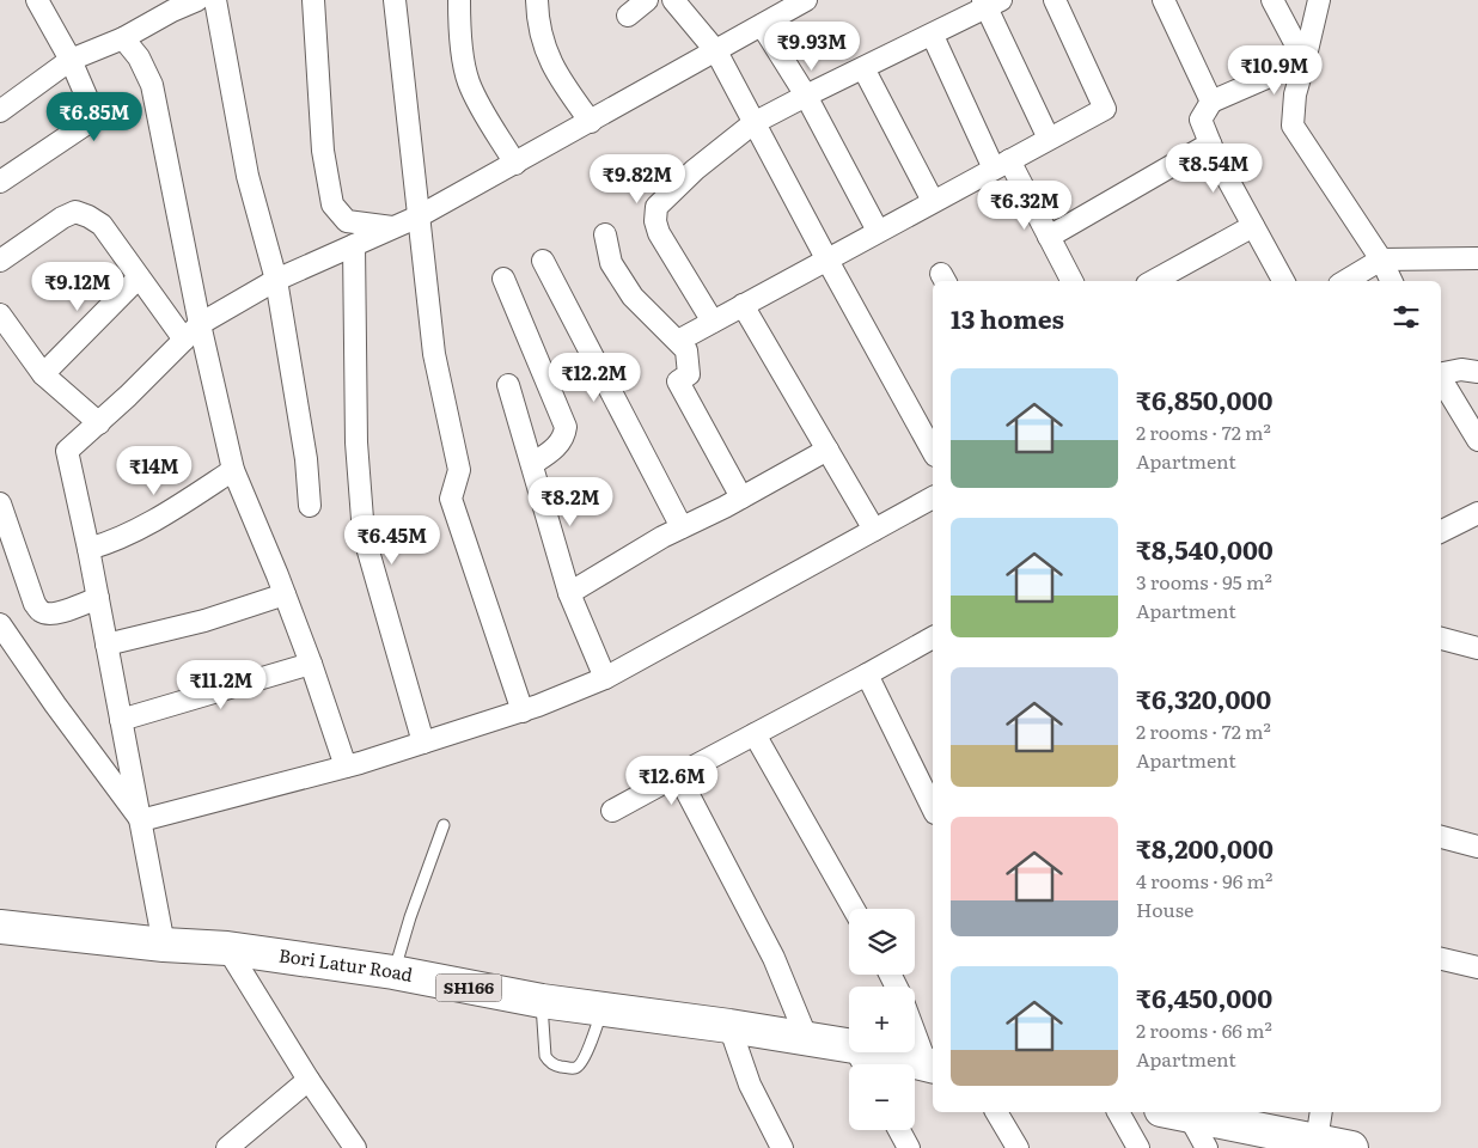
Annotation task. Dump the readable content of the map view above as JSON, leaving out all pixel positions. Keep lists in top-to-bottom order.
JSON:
{
  "streets": {
    "main road": ["Bori Latur Road", "SH166"]
  },
  "page": {
    "price": [
      "₹9.93M",
      "₹10.9M",
      "₹6.85M",
      "₹8.54M",
      "₹9.82M",
      "₹6.32M",
      "₹9.12M",
      "₹12.2M",
      "₹14M",
      "₹8.2M",
      "₹6.45M",
      "₹11.2M",
      "₹12.6M"
    ],
    "heading": "13 homes",
    "list": [
      {
        "name": "₹6,850,000",
        "note": "2 rooms · 72 m² · Apartment"
      },
      {
        "name": "₹8,540,000",
        "note": "3 rooms · 95 m² · Apartment"
      },
      {
        "name": "₹6,320,000",
        "note": "2 rooms · 72 m² · Apartment"
      },
      {
        "name": "₹8,200,000",
        "note": "4 rooms · 96 m² · House"
      },
      {
        "name": "₹6,450,000",
        "note": "2 rooms · 66 m² · Apartment"
      }
    ],
    "map_buttons": ["+", "−"]
  }
}
